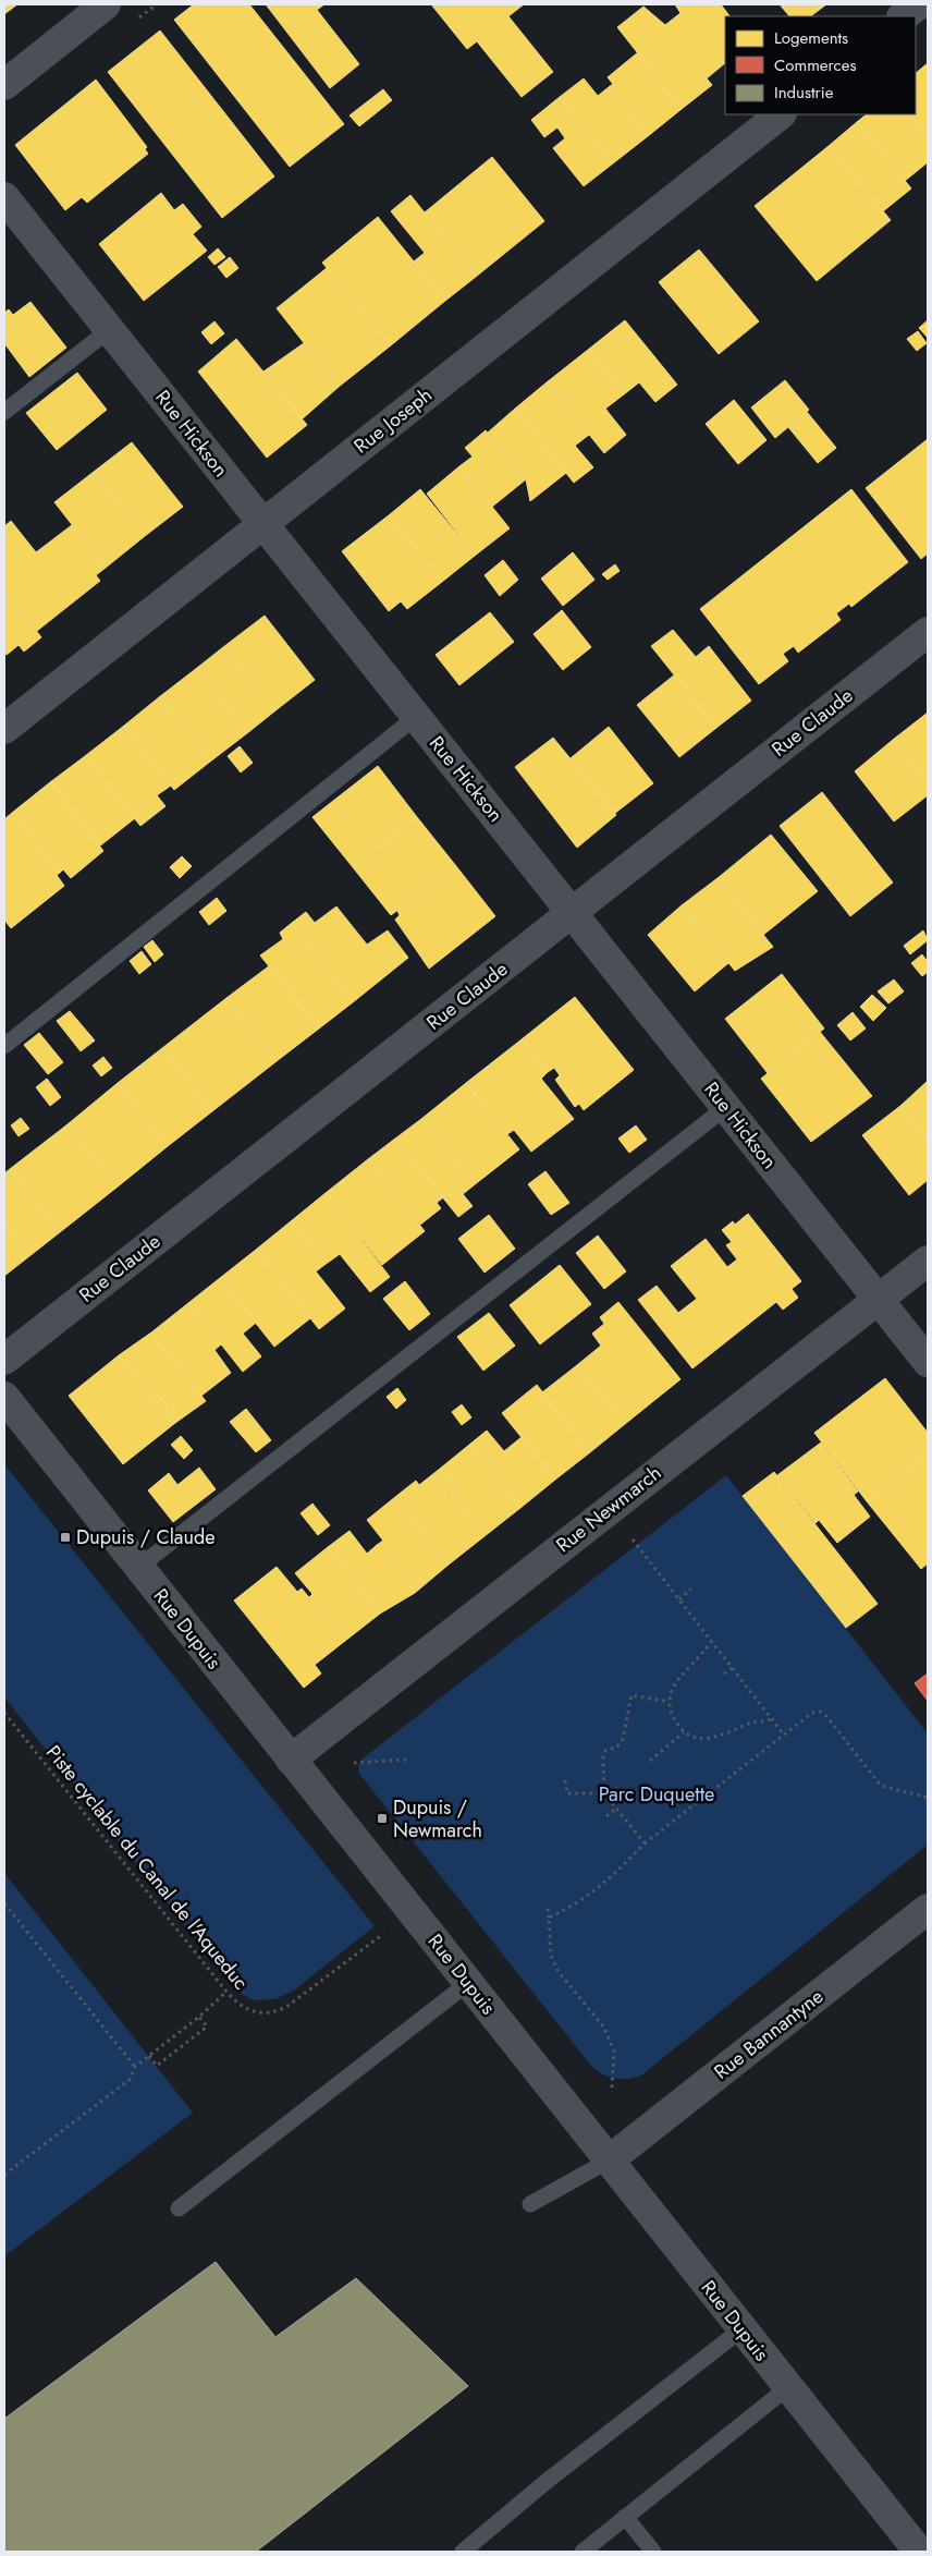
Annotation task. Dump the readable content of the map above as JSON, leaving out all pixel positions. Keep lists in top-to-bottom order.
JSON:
{
  "streets": {
    "street": [
      "Rue Joseph",
      "Rue Hickson",
      "Rue Claude",
      "Rue Newmarch",
      "Rue Dupuis",
      "Rue Bannantyne"
    ],
    "path": ["Piste cyclable du Canal de l'Aqueduc"]
  },
  "crossings": [
    ["Rue Joseph", "Rue Hickson"],
    ["Rue Hickson", "Rue Claude"],
    ["Rue Hickson", "Rue Newmarch"],
    ["Rue Newmarch", "Rue Dupuis"],
    ["Rue Dupuis", "Piste cyclable du Canal de l'Aqueduc"],
    ["Rue Dupuis", "Rue Bannantyne"]
  ],
  "parks": ["Parc Duquette"],
  "places": {
    "transit": ["Dupuis / Claude", "Dupuis / Newmarch"]
  },
  "legend": ["Logements", "Commerces", "Industrie"]
}
